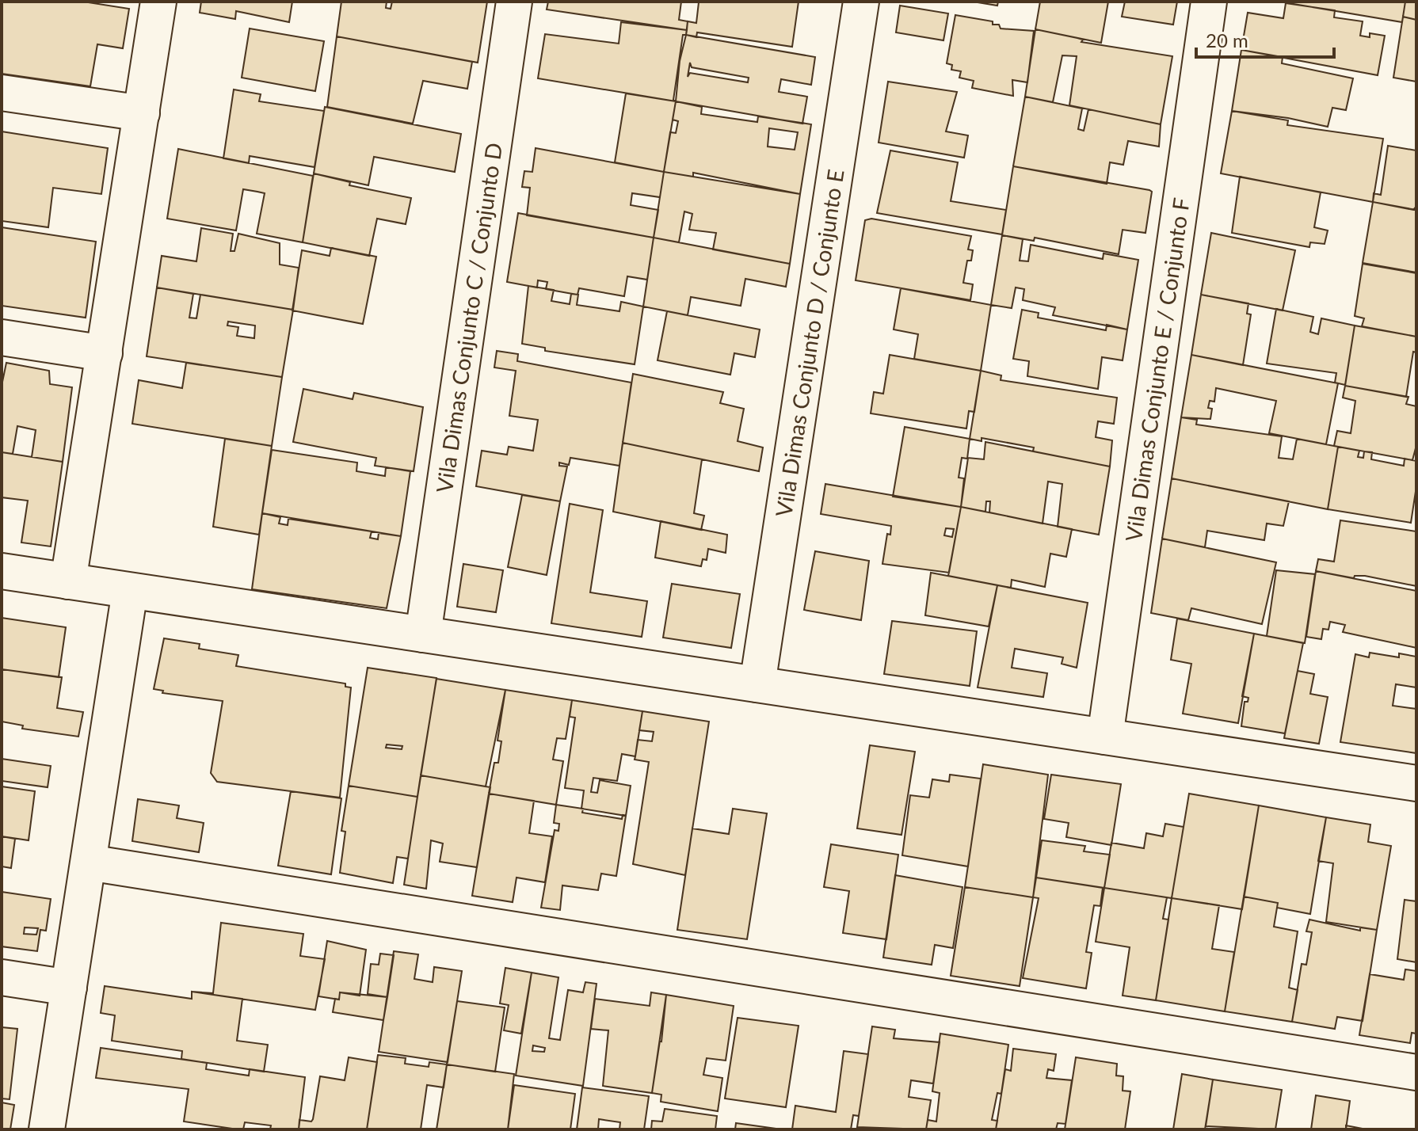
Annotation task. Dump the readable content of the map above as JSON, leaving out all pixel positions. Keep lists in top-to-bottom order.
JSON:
{
  "streets": {
    "street": ["Vila Dimas Conjunto C / Conjunto D", "Vila Dimas Conjunto D / Conjunto E", "Vila Dimas Conjunto E / Conjunto F"]
  },
  "scale_bar": "20 m"
}
